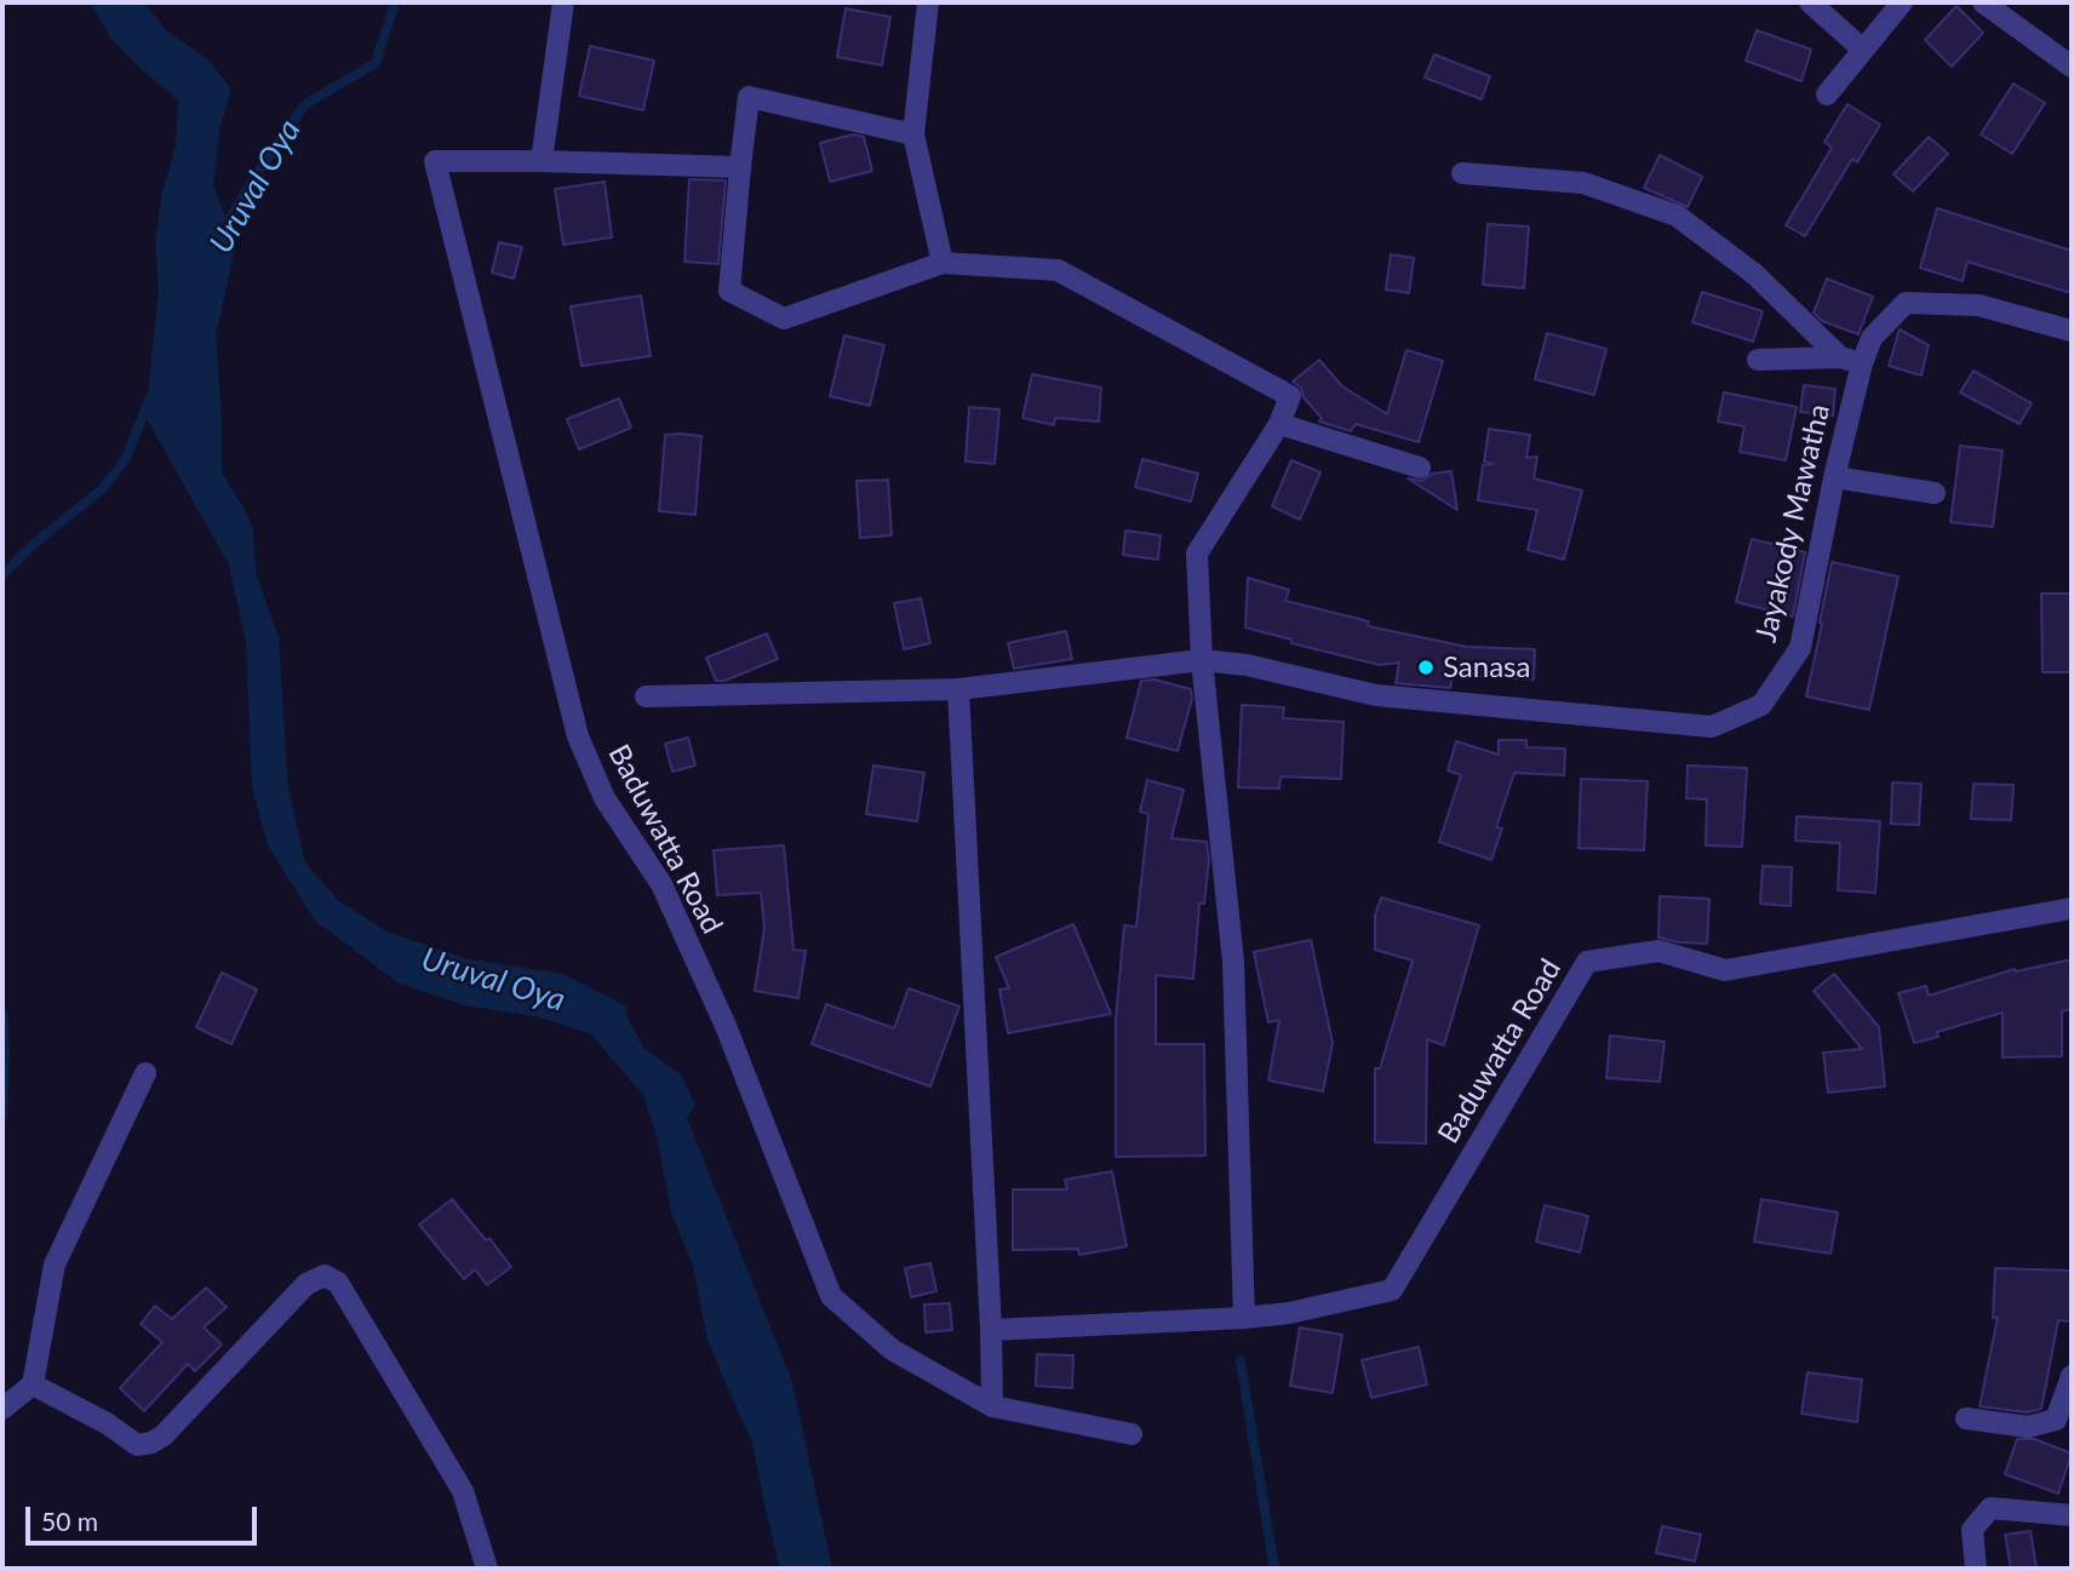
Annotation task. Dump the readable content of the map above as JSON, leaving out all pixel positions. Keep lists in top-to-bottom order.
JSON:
{
  "streets": {
    "street": ["Jayakody Mawatha", "Baduwatta Road"]
  },
  "water": ["Uruval Oya"],
  "places": ["Sanasa"],
  "scale_bar": "50 m"
}
